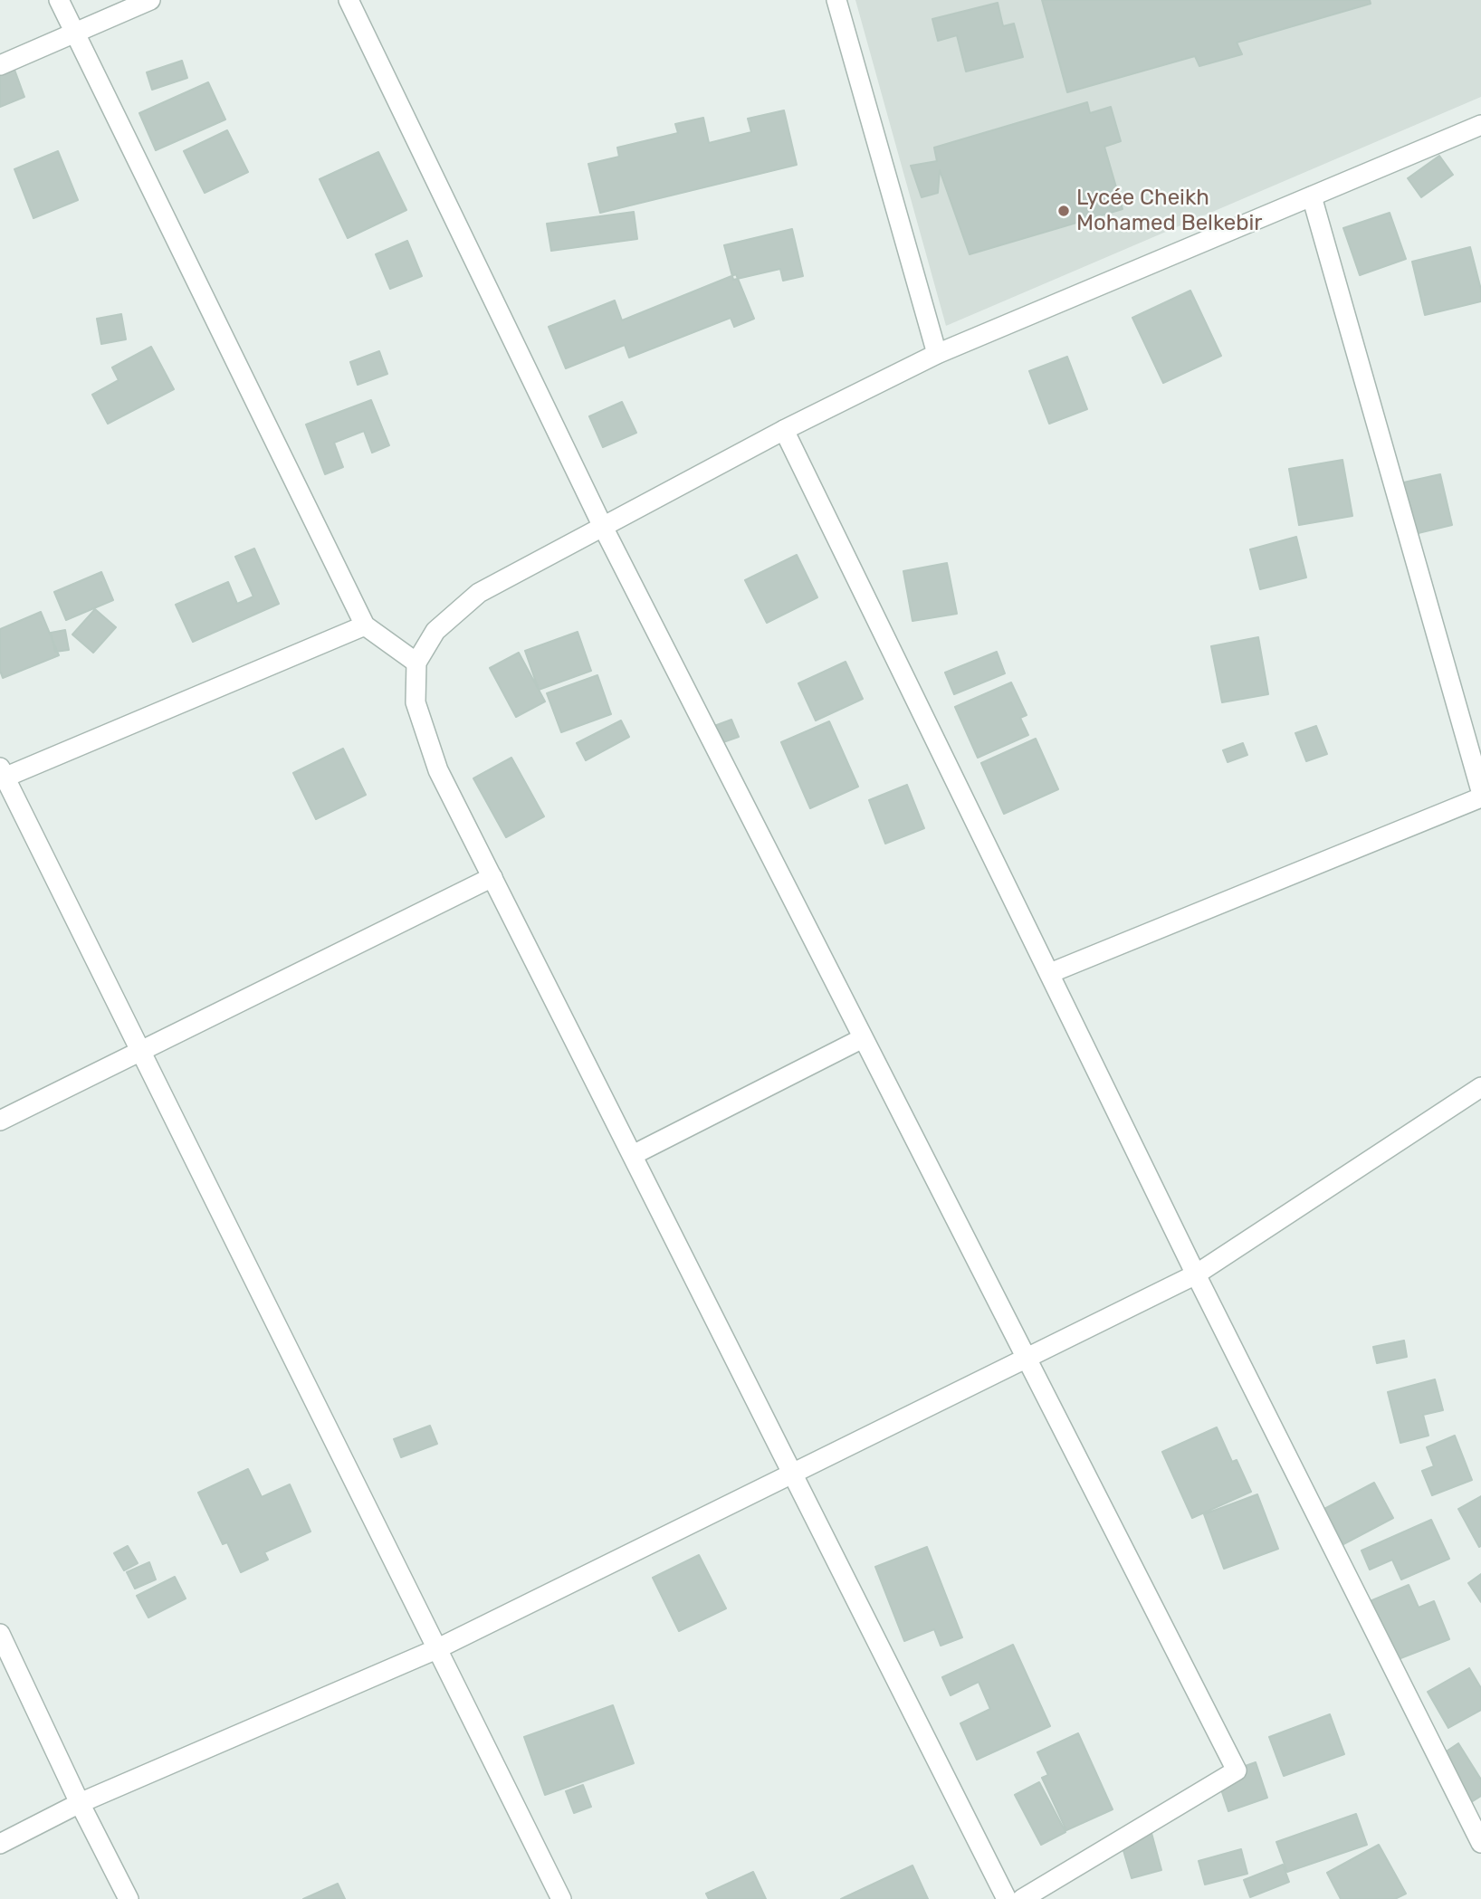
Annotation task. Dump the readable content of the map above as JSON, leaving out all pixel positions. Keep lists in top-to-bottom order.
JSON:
{
  "places": ["Lycée Cheikh Mohamed Belkebir"]
}
